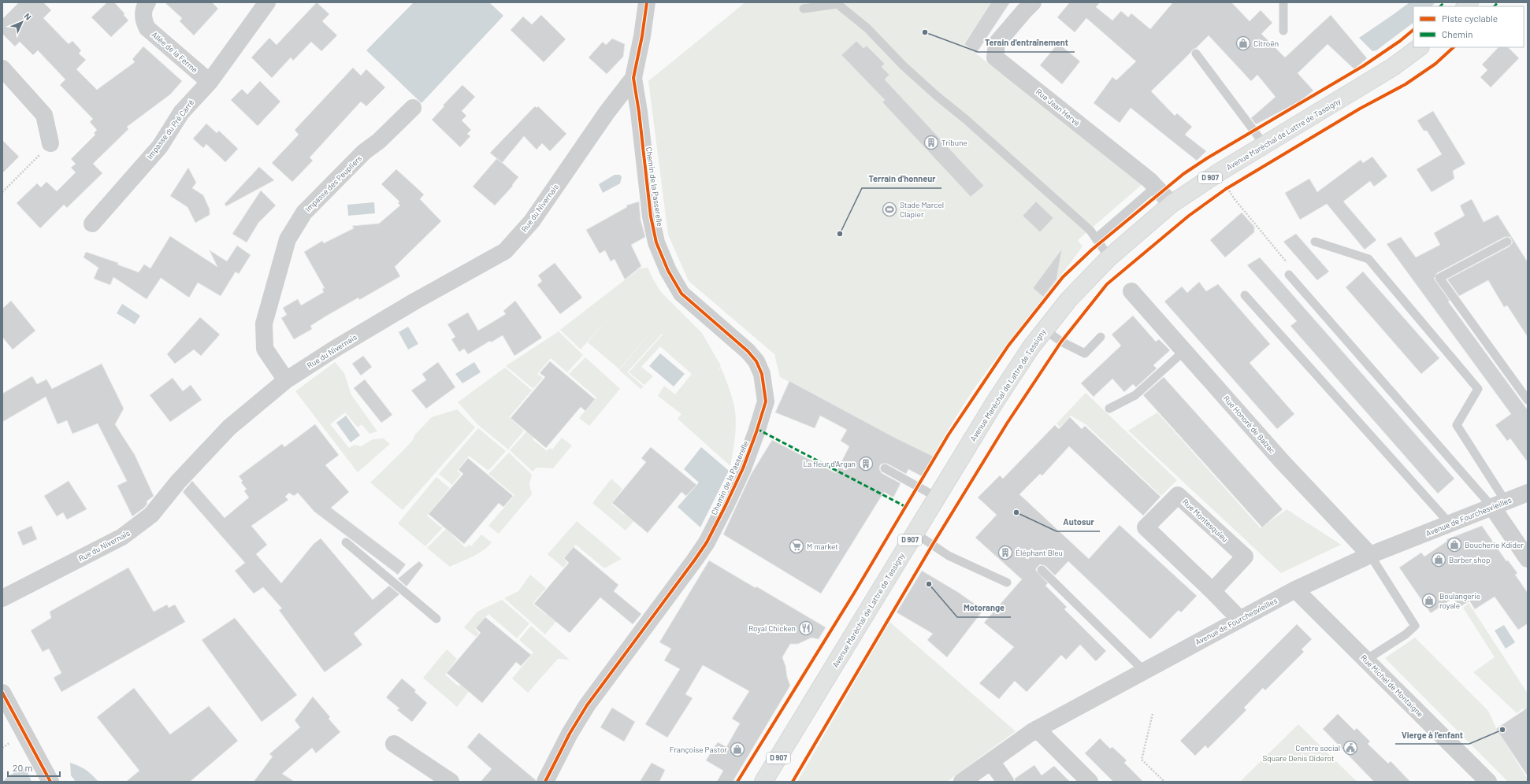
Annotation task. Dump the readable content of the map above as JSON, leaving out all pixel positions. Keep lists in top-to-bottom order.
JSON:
{
  "streets": {
    "main road": ["Avenue Maréchal de Lattre de Tassigny", "D 907"],
    "street": [
      "Allée de la Ferme",
      "Rue Jean Hervé",
      "Impasse du Pré Carré",
      "Impasse des Peupliers",
      "Chemin de la Passerelle",
      "Rue du Nivernais",
      "Rue Honoré de Balzac",
      "Avenue de Fourchesvieilles",
      "Rue Montesquieu",
      "Rue Michel de Montaigne"
    ]
  },
  "crossings": [
    ["Allée de la Ferme", "Impasse du Pré Carré"],
    ["Rue Jean Hervé", "Avenue Maréchal de Lattre de Tassigny"],
    ["Impasse des Peupliers", "Rue du Nivernais"],
    ["Chemin de la Passerelle", "Rue du Nivernais"],
    ["Rue Honoré de Balzac", "Avenue de Fourchesvieilles"],
    ["Avenue de Fourchesvieilles", "Rue Montesquieu"],
    ["Avenue de Fourchesvieilles", "Rue Michel de Montaigne"]
  ],
  "parks": ["Square Denis Diderot"],
  "places": {
    "other": [
      "Terain d'entraînement",
      "Terrain d'honneur",
      "Autosur",
      "Motorange",
      "Vierge à l’enfant"
    ],
    "shop": [
      "Citroën",
      "Boucherie Kdider",
      "Barber shop",
      "Boulangerie royale",
      "Françoise Pastor"
    ],
    "building": ["Tribune", "La fleur d'Argan", "Éléphant Bleu"],
    "sports": ["Stade Marcel Clapier"],
    "supermarket": ["M market"],
    "restaurant": ["Royal Chicken"],
    "public building": ["Centre social"]
  },
  "legend": ["Piste cyclable", "Chemin"],
  "scale_bar": "20 m",
  "north": "top right"
}
